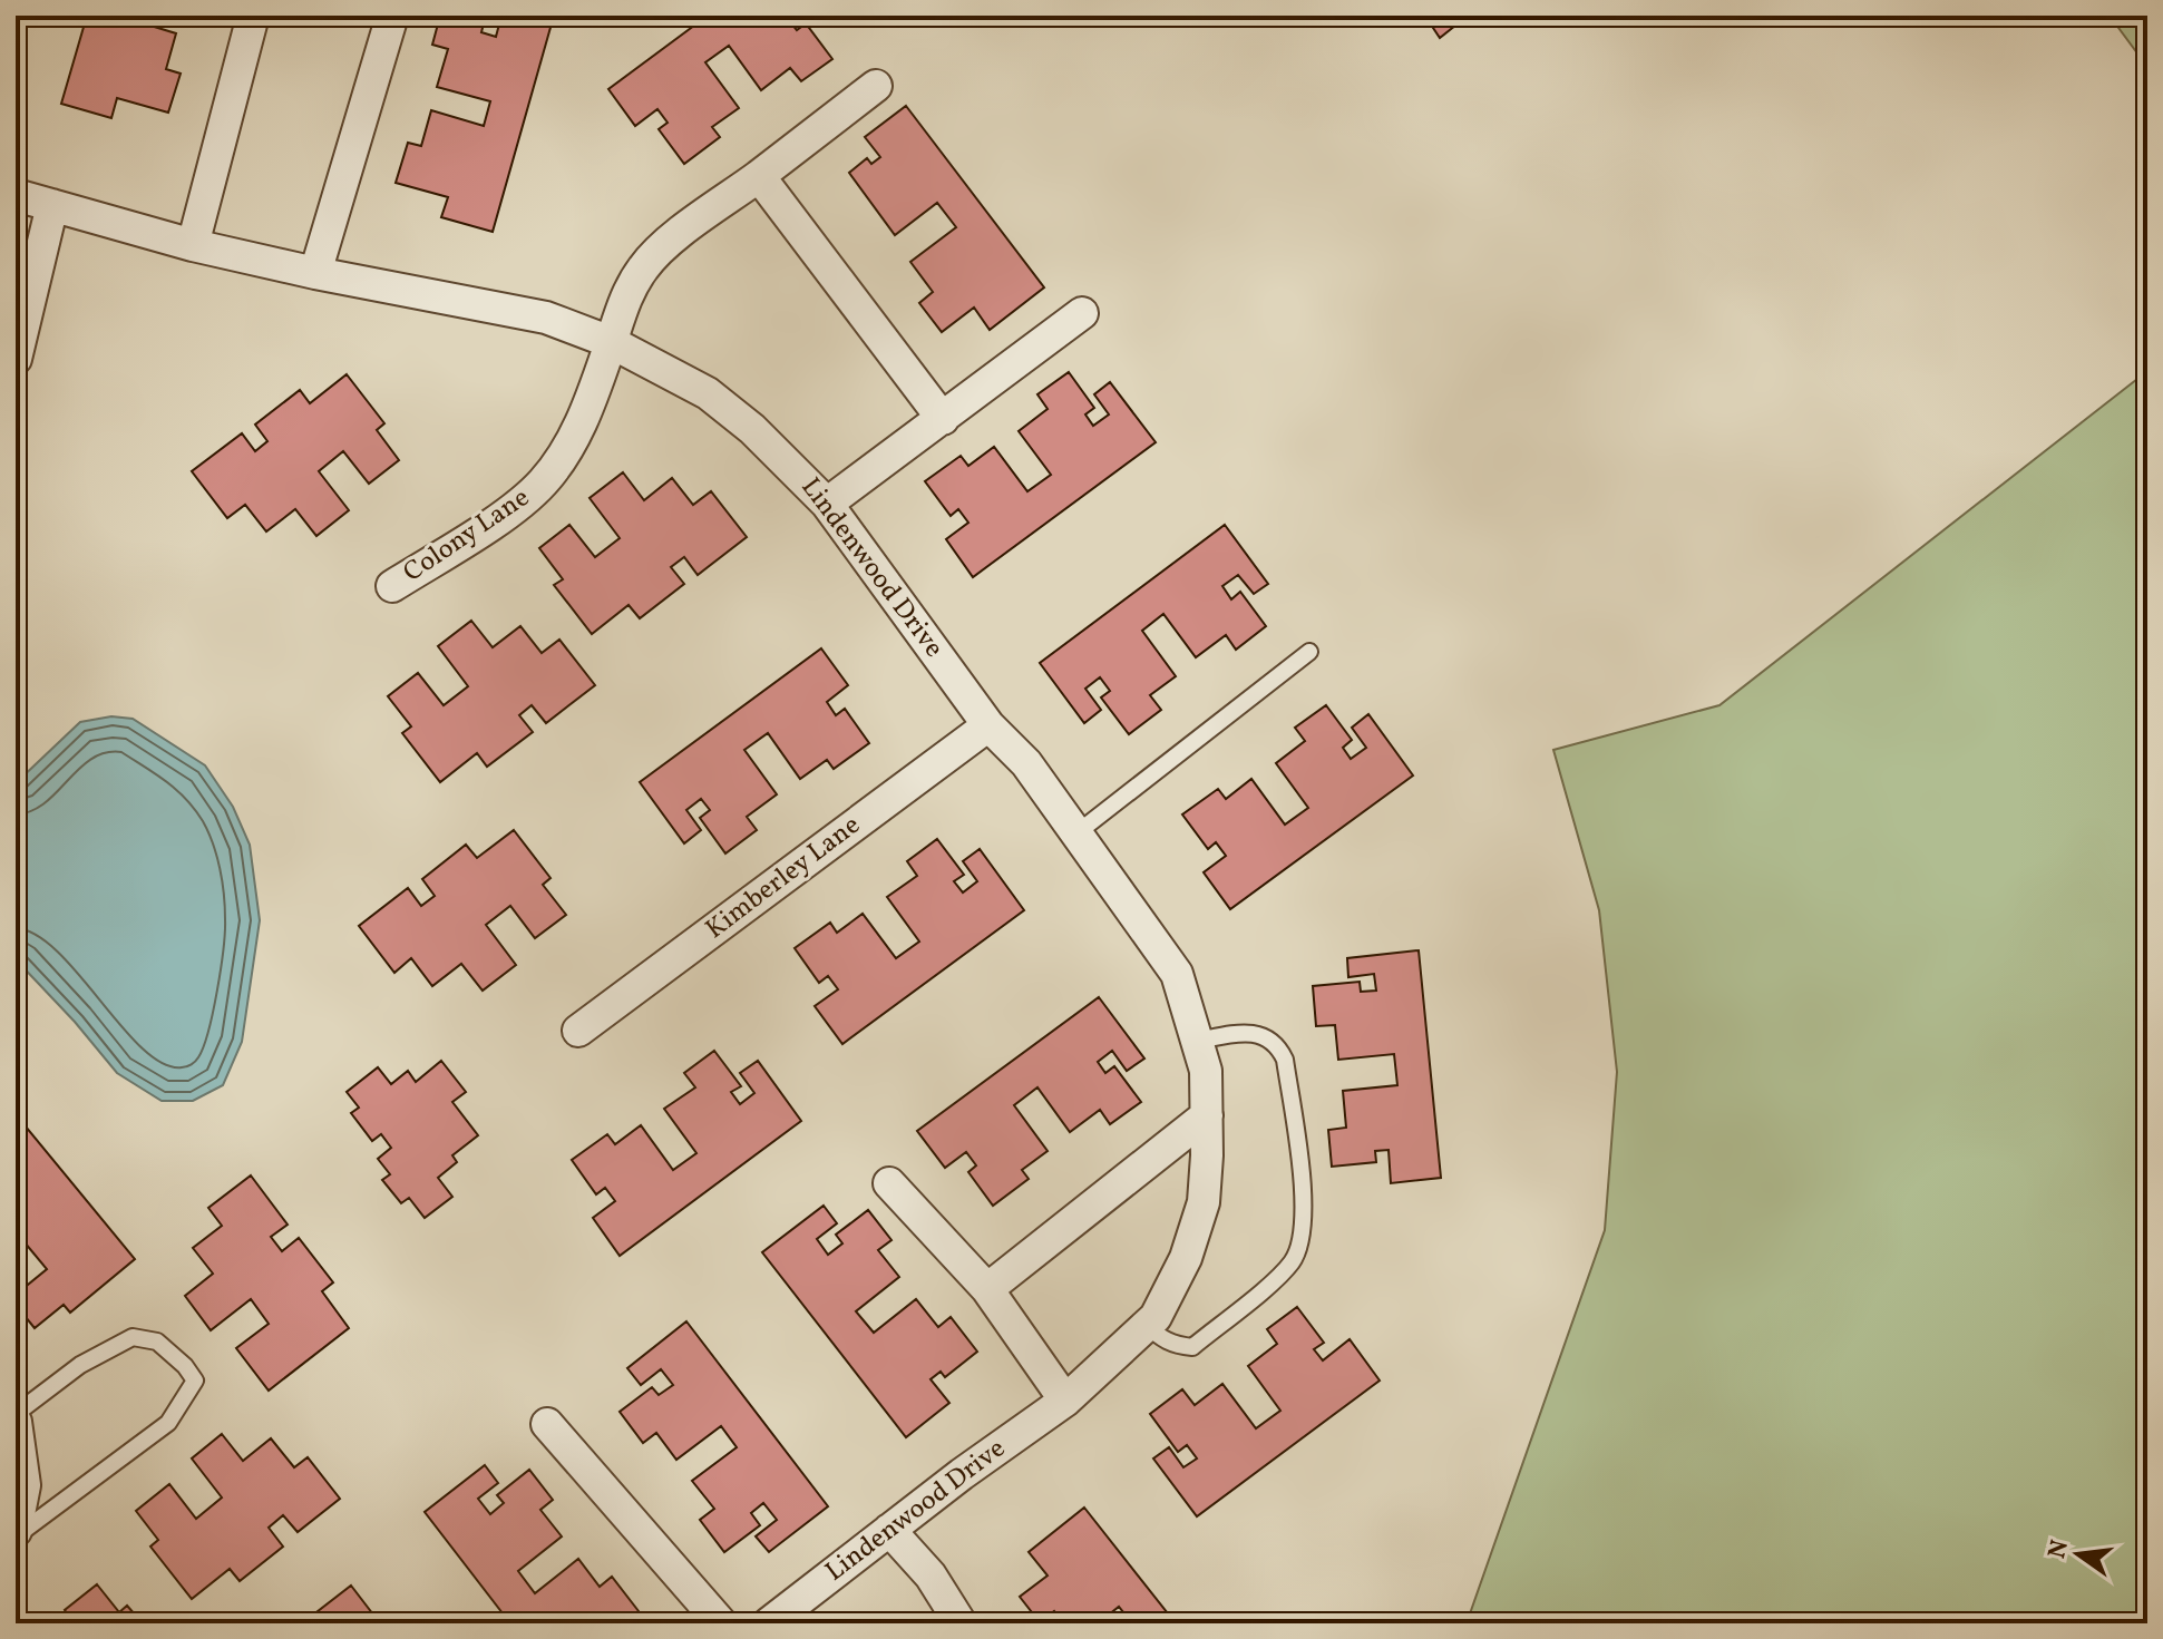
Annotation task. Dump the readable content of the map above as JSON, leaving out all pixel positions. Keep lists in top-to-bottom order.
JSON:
{
  "streets": {
    "street": ["Colony Lane", "Lindenwood Drive", "Kimberley Lane"]
  },
  "crossings": [
    ["Colony Lane", "Lindenwood Drive"],
    ["Lindenwood Drive", "Kimberley Lane"]
  ],
  "north": "left"
}
